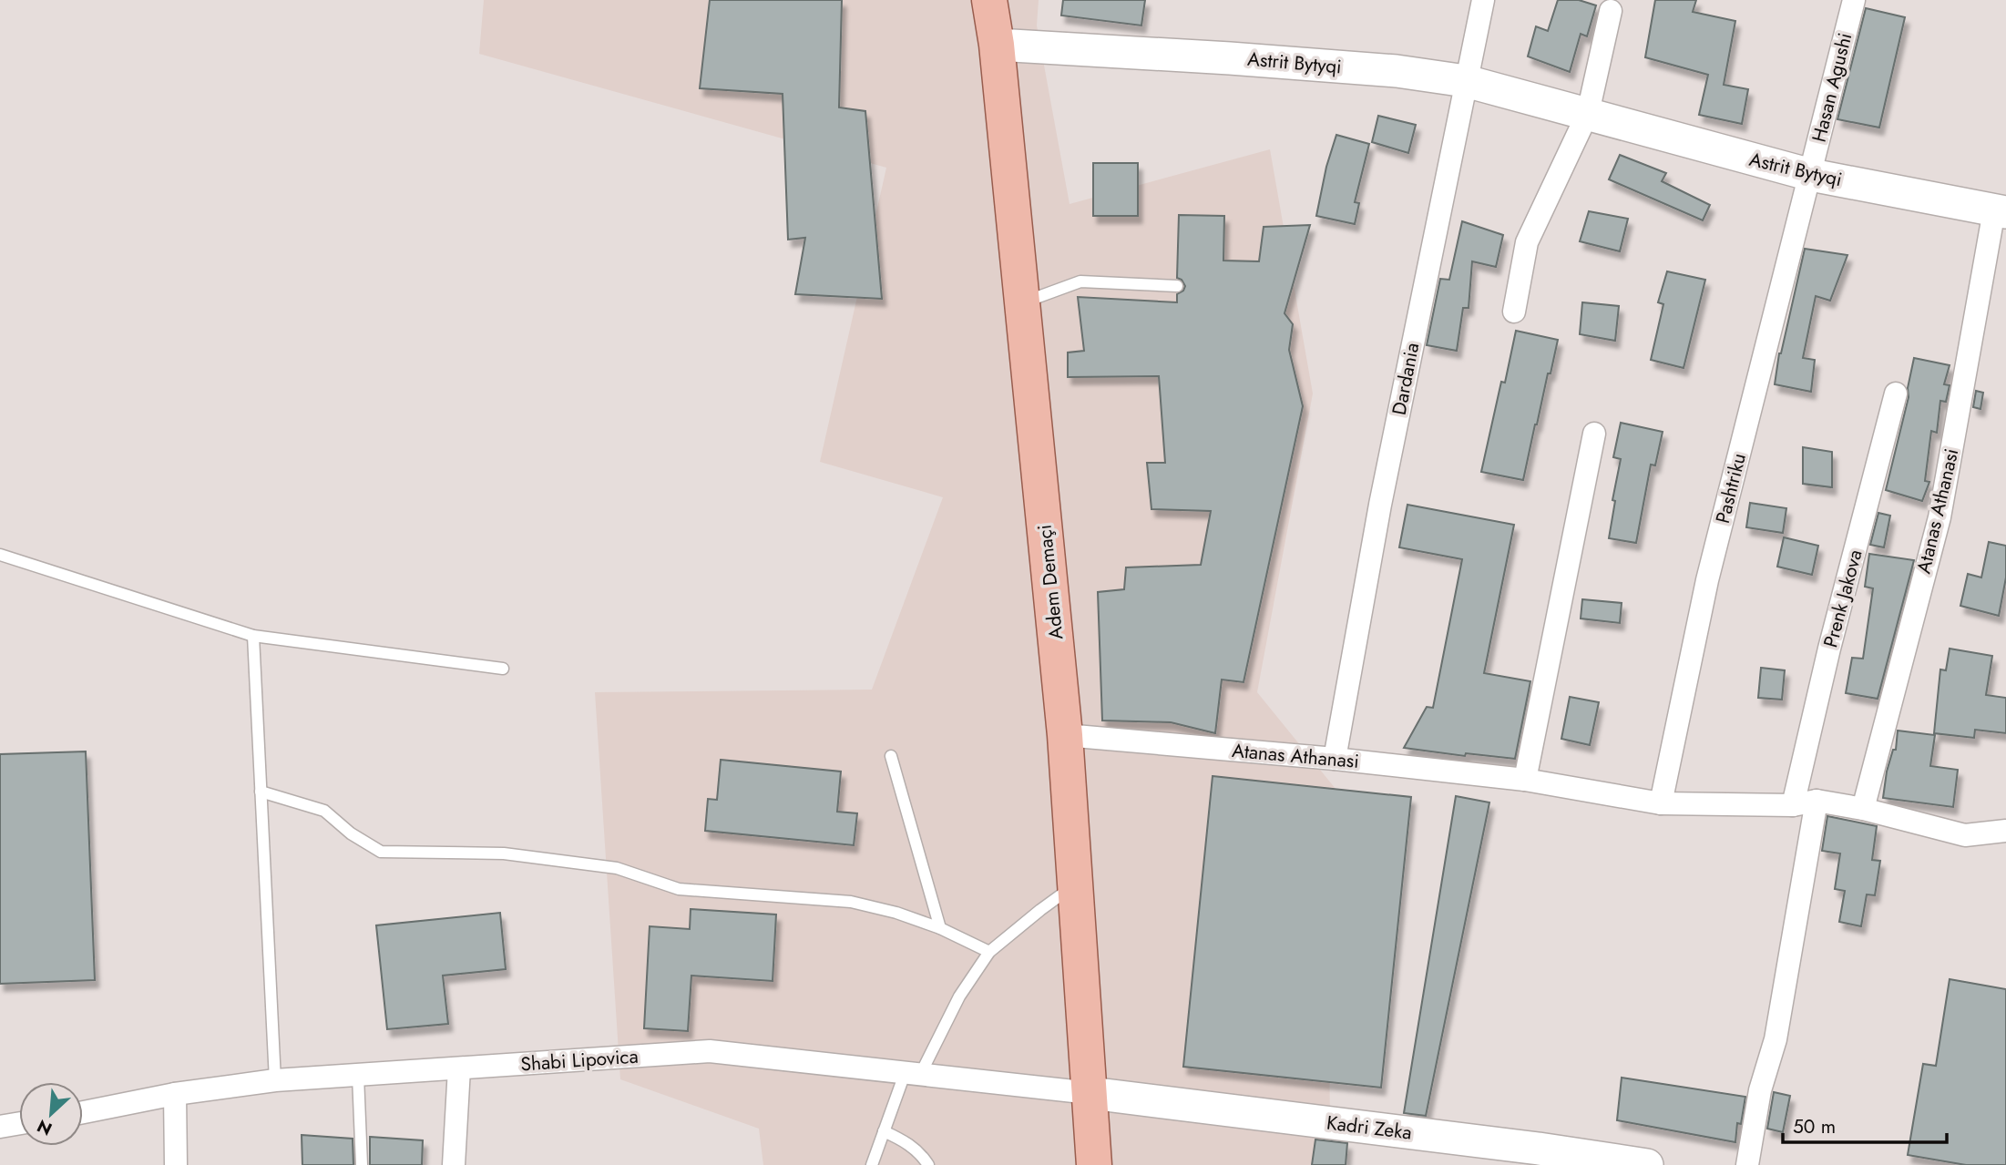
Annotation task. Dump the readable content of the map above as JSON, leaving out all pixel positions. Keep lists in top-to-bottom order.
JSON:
{
  "streets": {
    "main road": ["Adem Demaçi"],
    "street": [
      "Astrit Bytyqi",
      "Hasan Agushi",
      "Dardania",
      "Pashtriku",
      "Atanas Athanasi",
      "Prenk Jakova",
      "Shabi Lipovica",
      "Kadri Zeka"
    ]
  },
  "crossings": [
    ["Astrit Bytyqi", "Hasan Agushi"],
    ["Astrit Bytyqi", "Dardania"],
    ["Astrit Bytyqi", "Pashtriku"],
    ["Astrit Bytyqi", "Atanas Athanasi"],
    ["Astrit Bytyqi", "Adem Demaçi"],
    ["Hasan Agushi", "Pashtriku"],
    ["Dardania", "Atanas Athanasi"],
    ["Pashtriku", "Atanas Athanasi"],
    ["Atanas Athanasi", "Adem Demaçi"],
    ["Atanas Athanasi", "Prenk Jakova"],
    ["Adem Demaçi", "Shabi Lipovica"],
    ["Adem Demaçi", "Kadri Zeka"],
    ["Shabi Lipovica", "Kadri Zeka"]
  ],
  "scale_bar": "50 m",
  "north": "bottom left"
}
